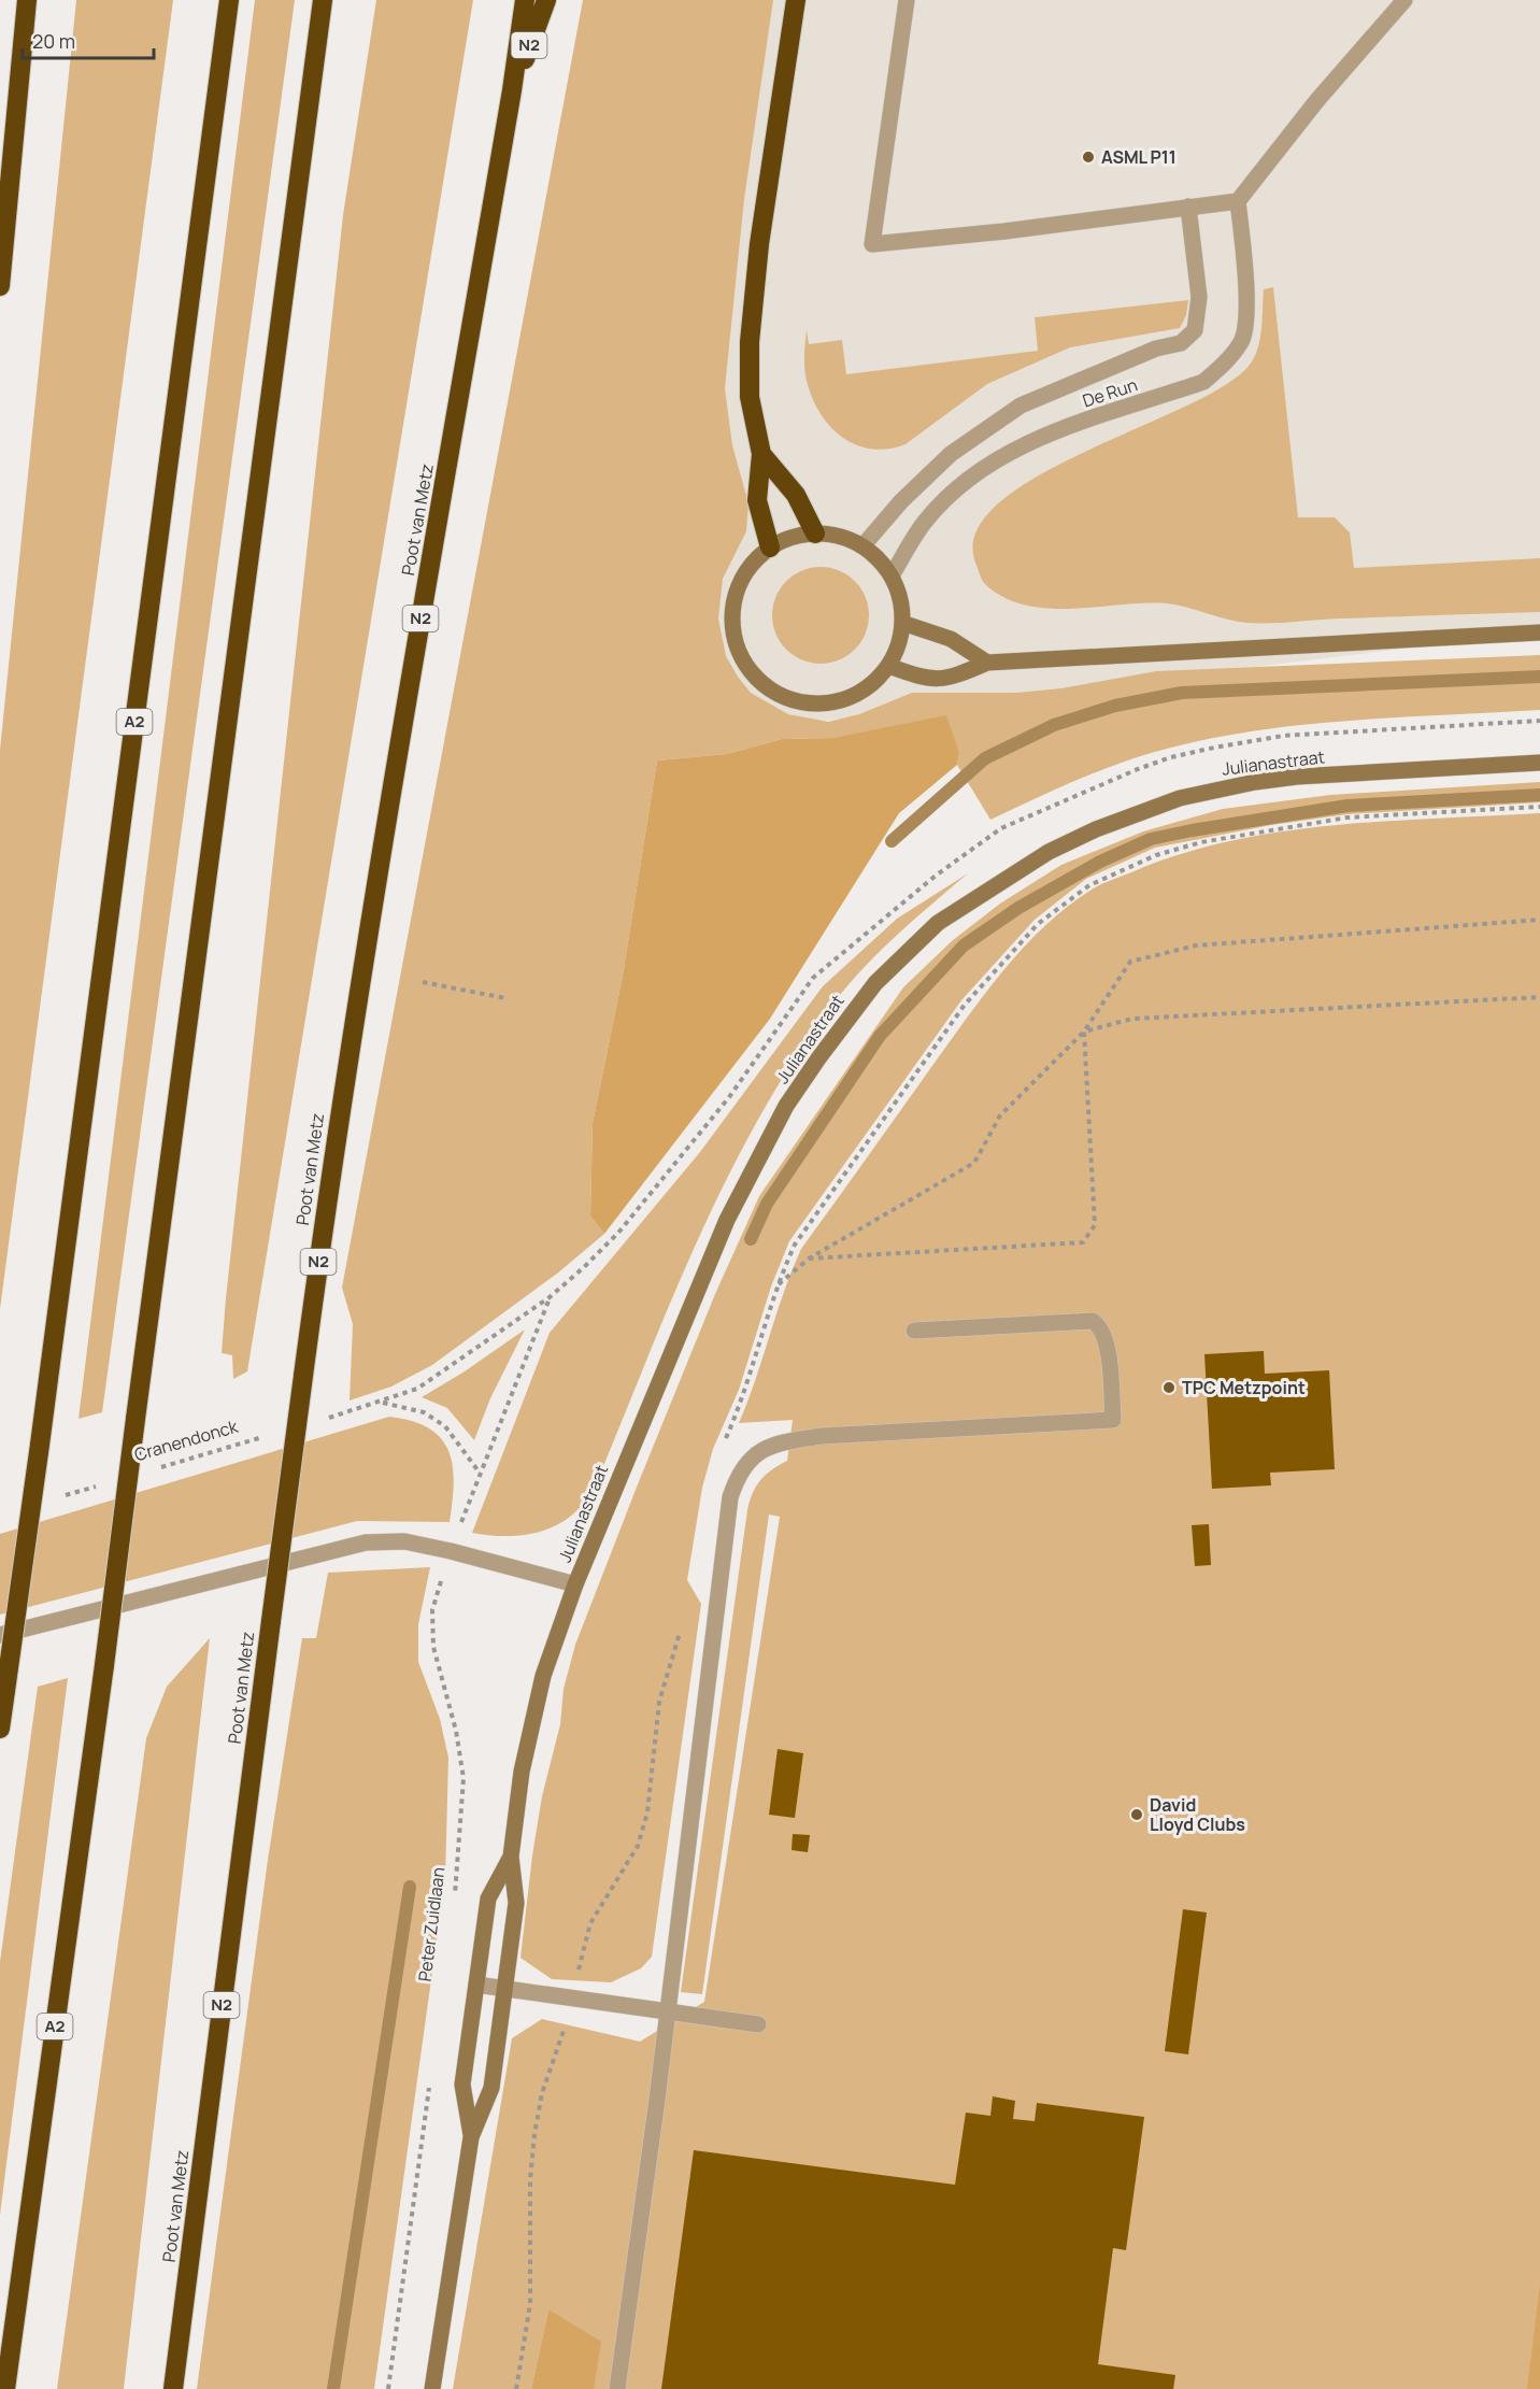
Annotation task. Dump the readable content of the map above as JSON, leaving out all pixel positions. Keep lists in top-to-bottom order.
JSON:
{
  "streets": {
    "highway": ["N2", "Poot van Metz", "A2"],
    "street": ["Julianastraat"],
    "lane": ["De Run"],
    "path": ["Cranendonck", "Peter Zuidlaan"]
  },
  "crossings": [
    ["N2", "Poot van Metz"],
    ["Julianastraat", "Peter Zuidlaan"]
  ],
  "places": ["ASML P11", "TPC Metzpoint", "David Lloyd Clubs"],
  "scale_bar": "20 m"
}
